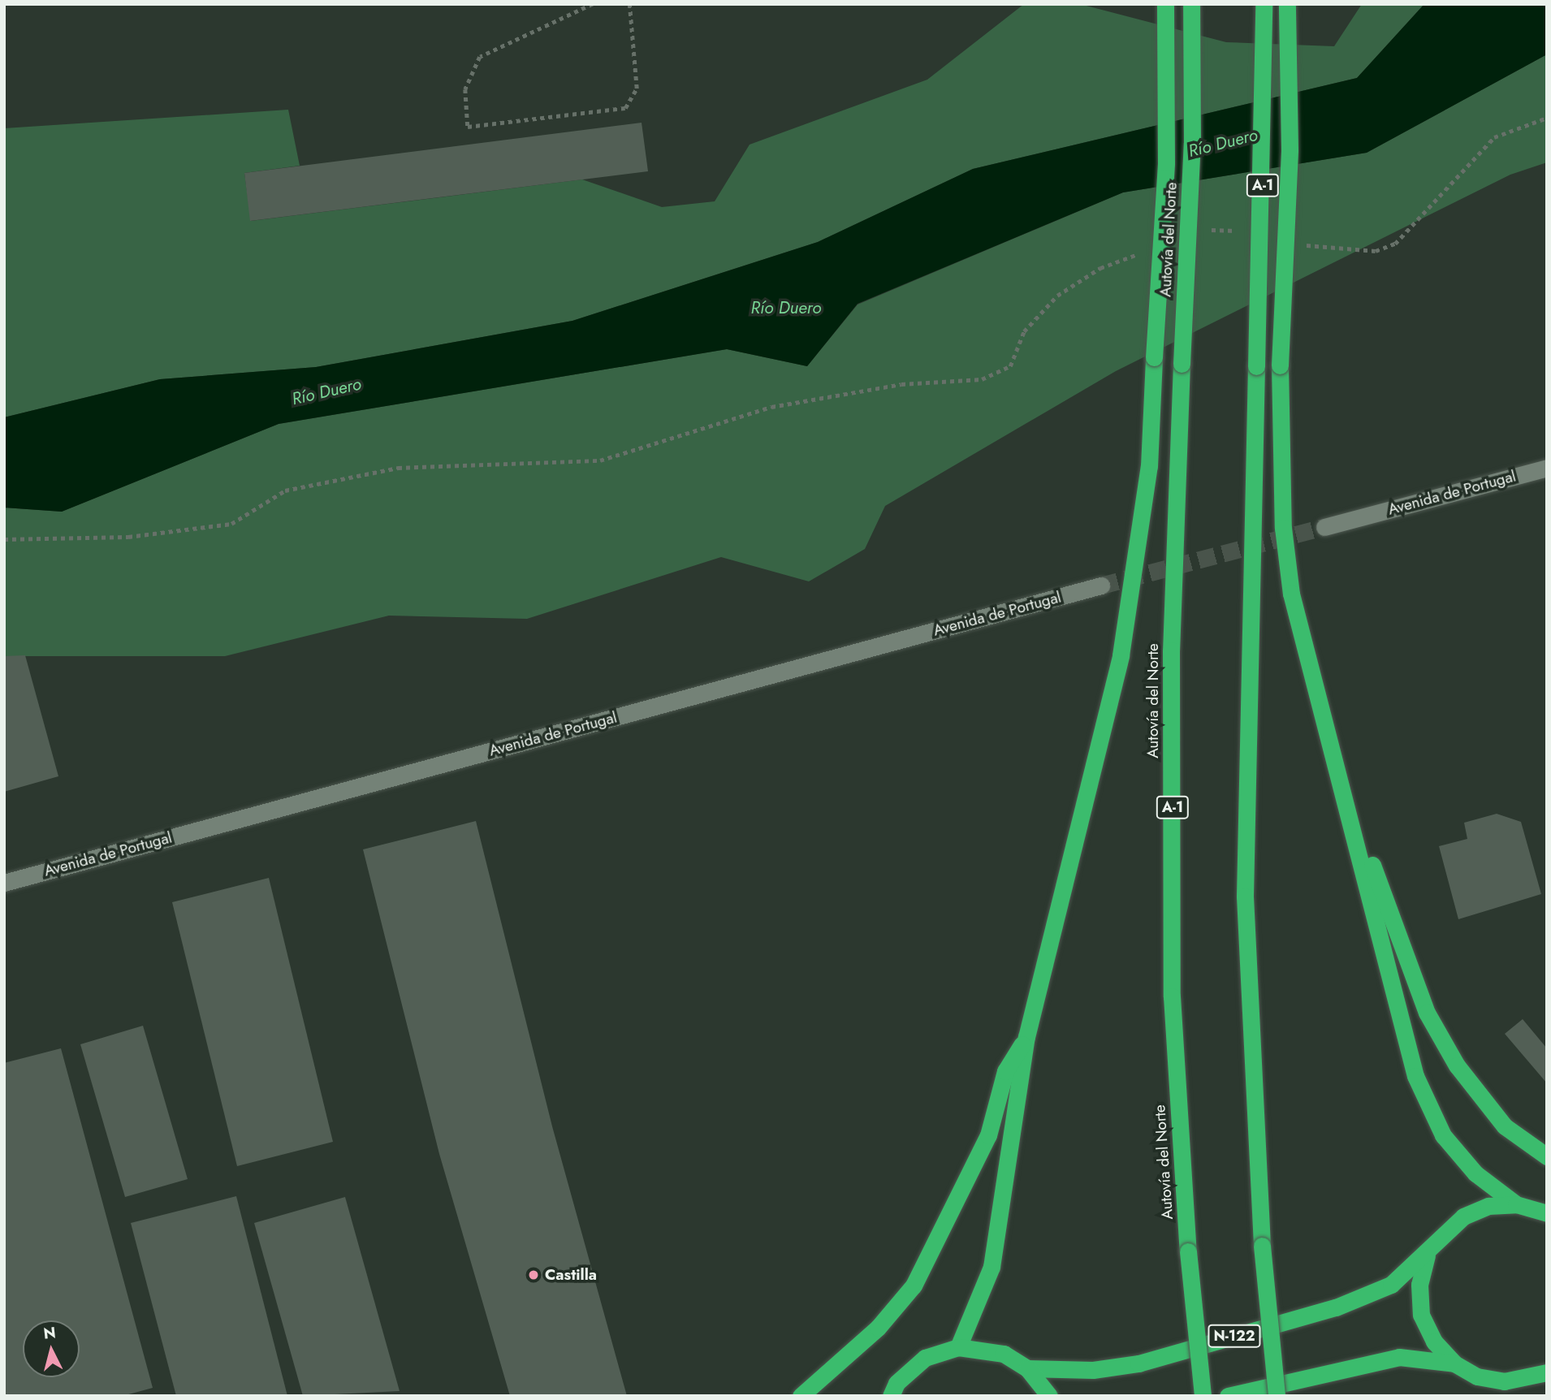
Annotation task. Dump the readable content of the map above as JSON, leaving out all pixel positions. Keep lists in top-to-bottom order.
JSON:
{
  "streets": {
    "highway": ["A-1", "Autovía del Norte", "N-122"],
    "street": ["Avenida de Portugal"]
  },
  "water": ["Río Duero"],
  "places": ["Castilla"],
  "north": "top"
}
